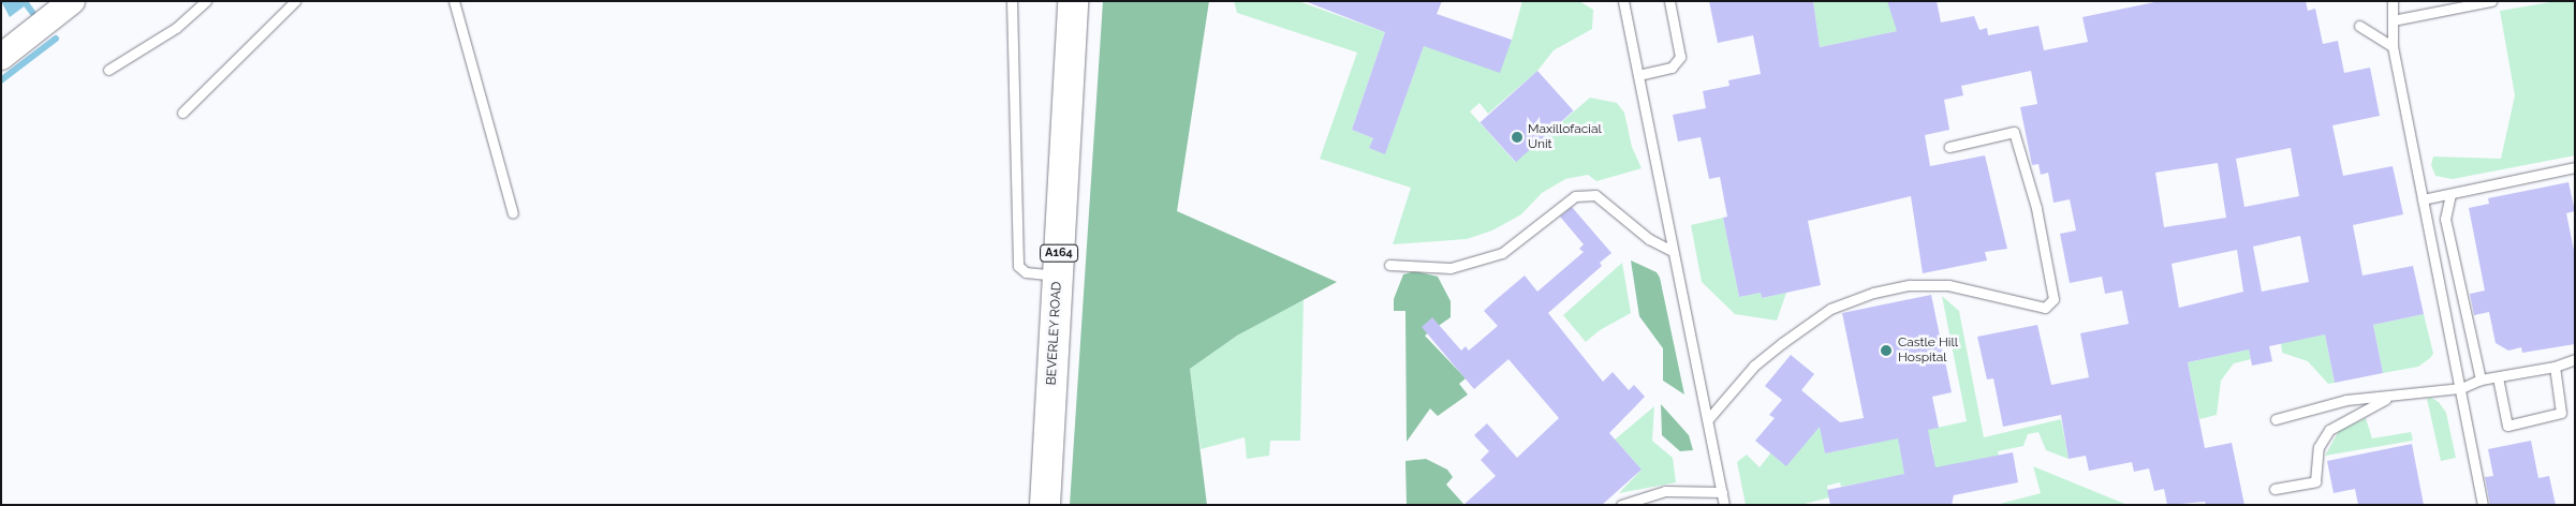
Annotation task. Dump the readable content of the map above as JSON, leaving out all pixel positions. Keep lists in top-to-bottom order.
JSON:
{
  "streets": {
    "highway": ["A164", "BEVERLEY ROAD"]
  },
  "places": ["Maxillofacial Unit", "Castle Hill Hospital"]
}
